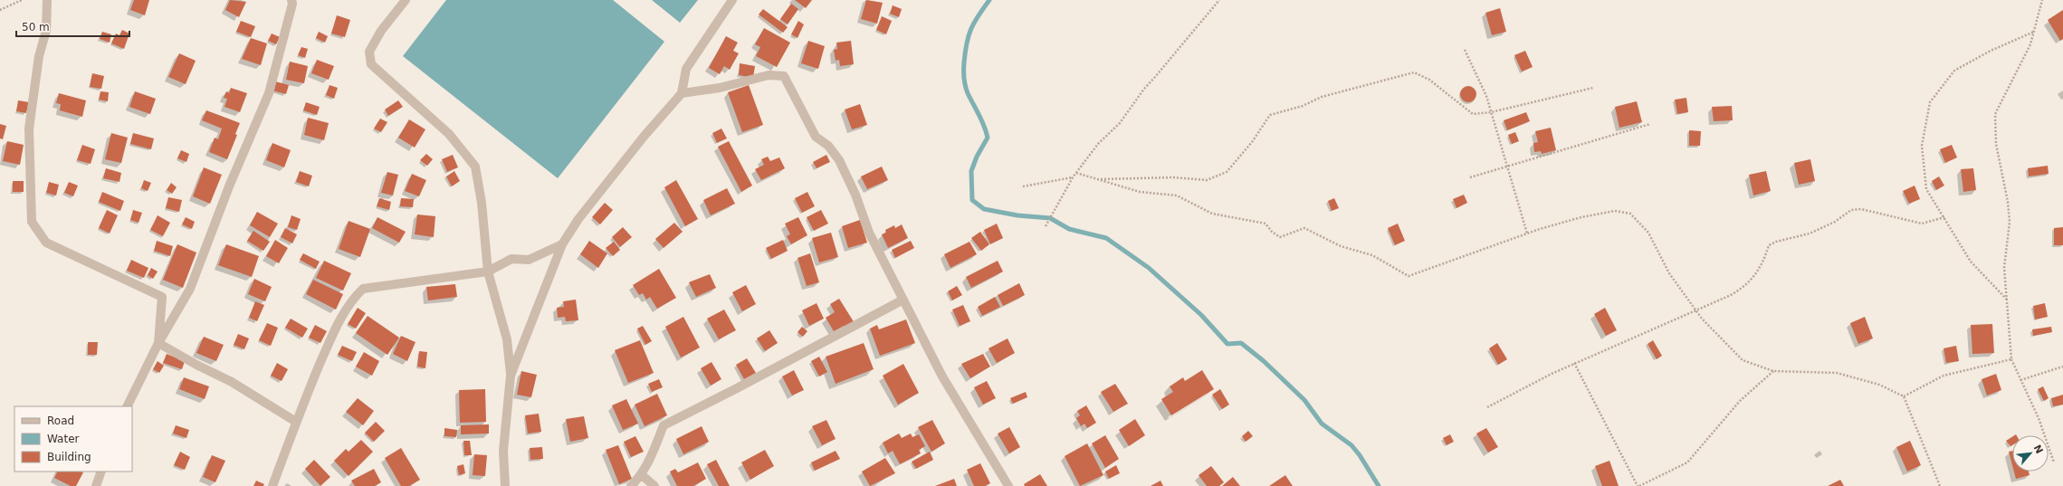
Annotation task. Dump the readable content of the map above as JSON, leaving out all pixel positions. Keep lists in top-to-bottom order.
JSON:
{
  "legend": ["Road", "Water", "Building"],
  "scale_bar": "50 m",
  "north": "top right"
}
